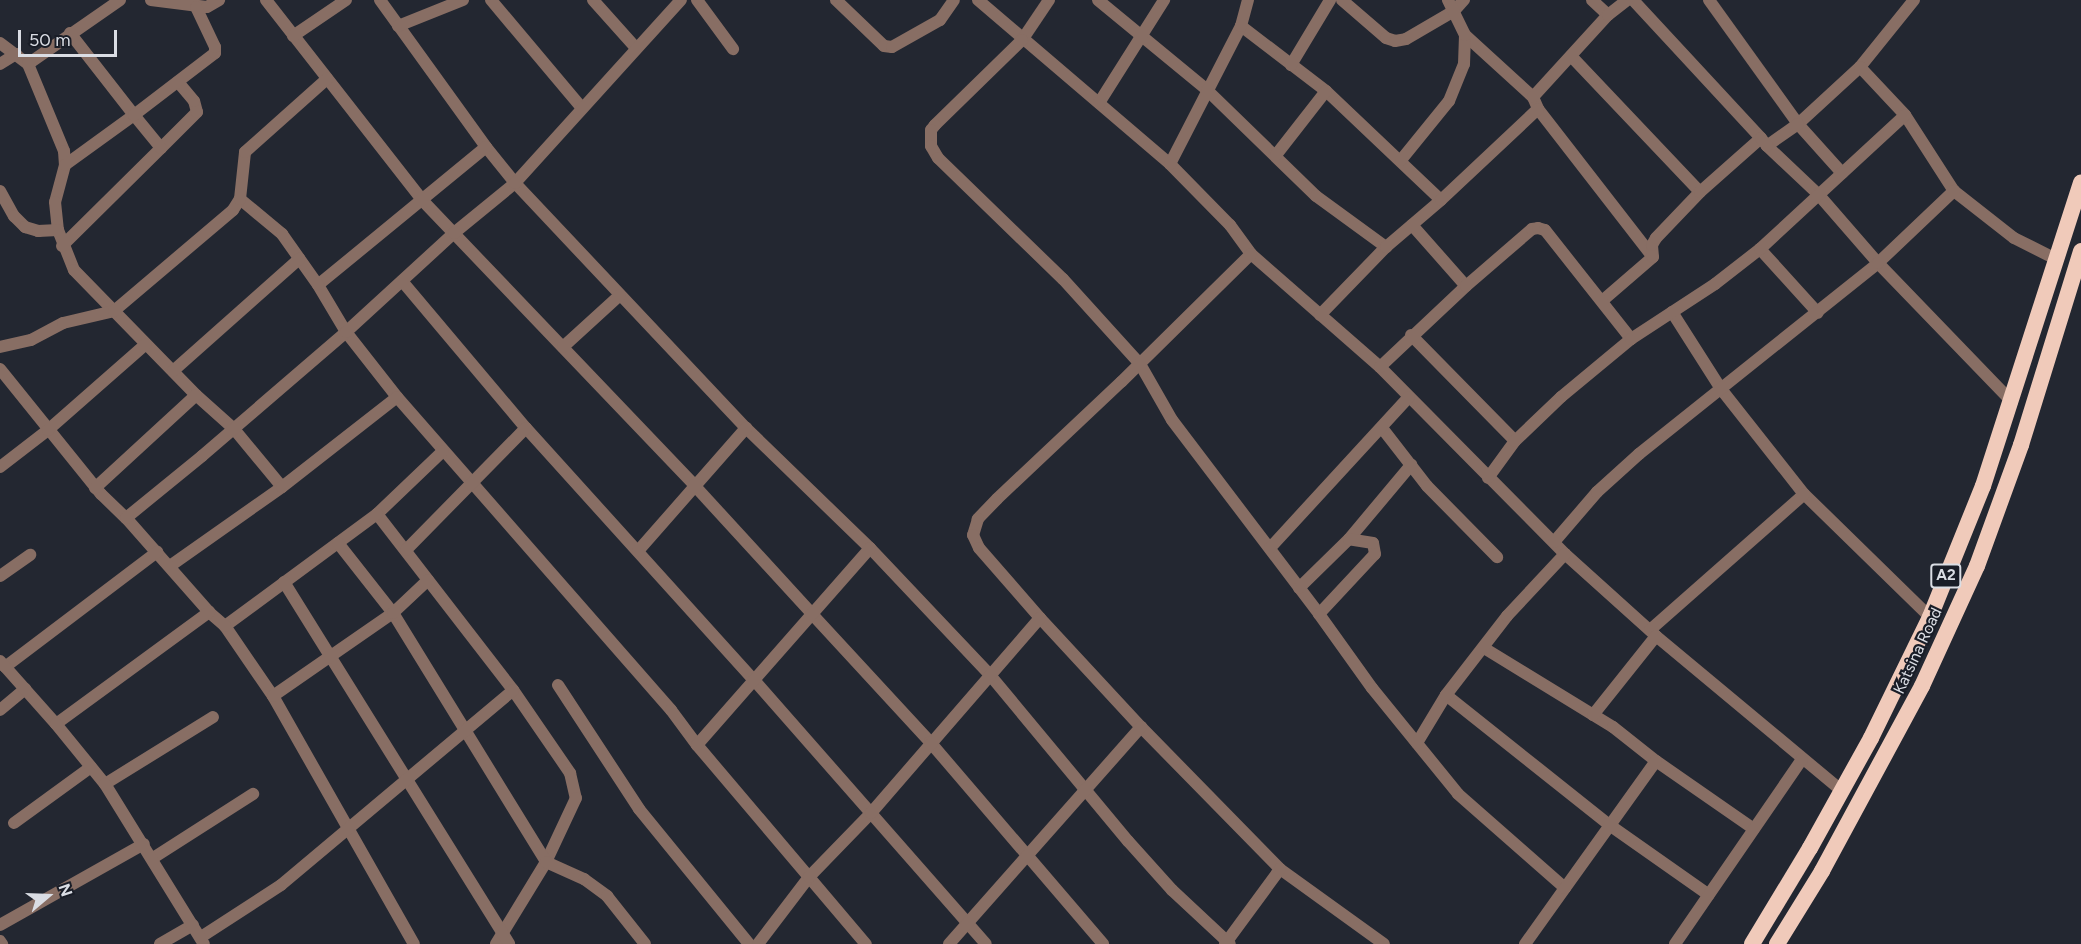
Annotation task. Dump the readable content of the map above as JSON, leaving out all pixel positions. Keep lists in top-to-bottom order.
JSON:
{
  "streets": {
    "highway": ["A2", "Katsina Road"]
  },
  "scale_bar": "50 m",
  "north": "right"
}
